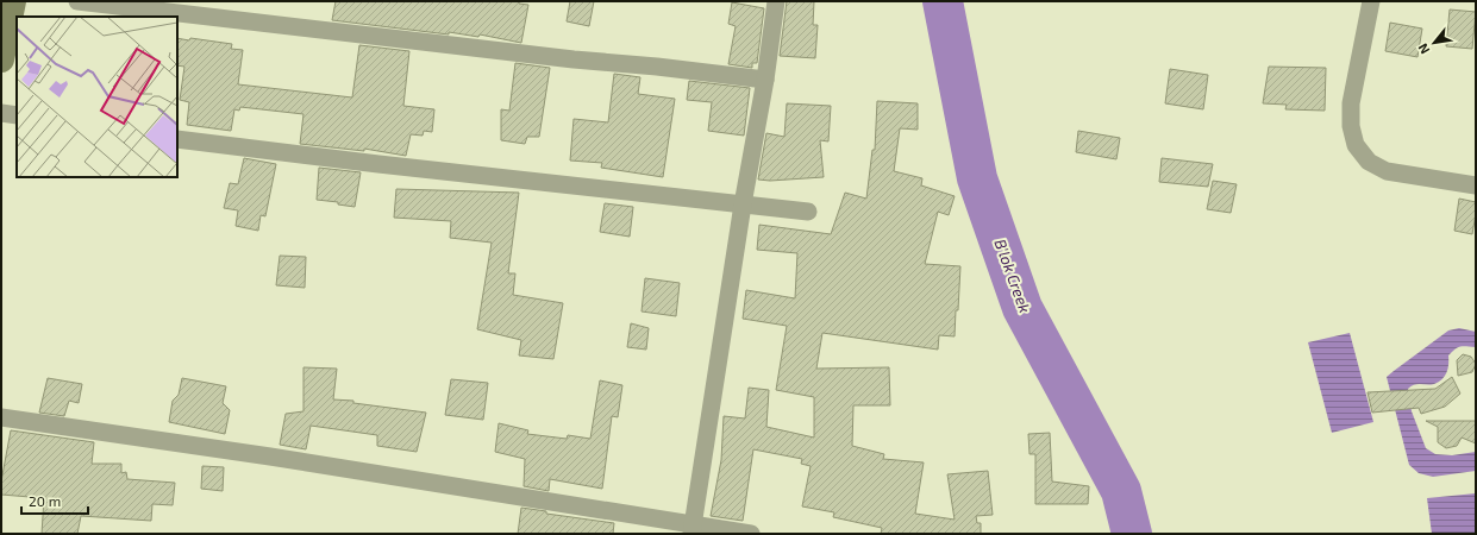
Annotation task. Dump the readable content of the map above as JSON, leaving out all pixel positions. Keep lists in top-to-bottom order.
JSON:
{
  "water": ["B'lok Creek"],
  "scale_bar": "20 m",
  "north": "bottom left"
}
